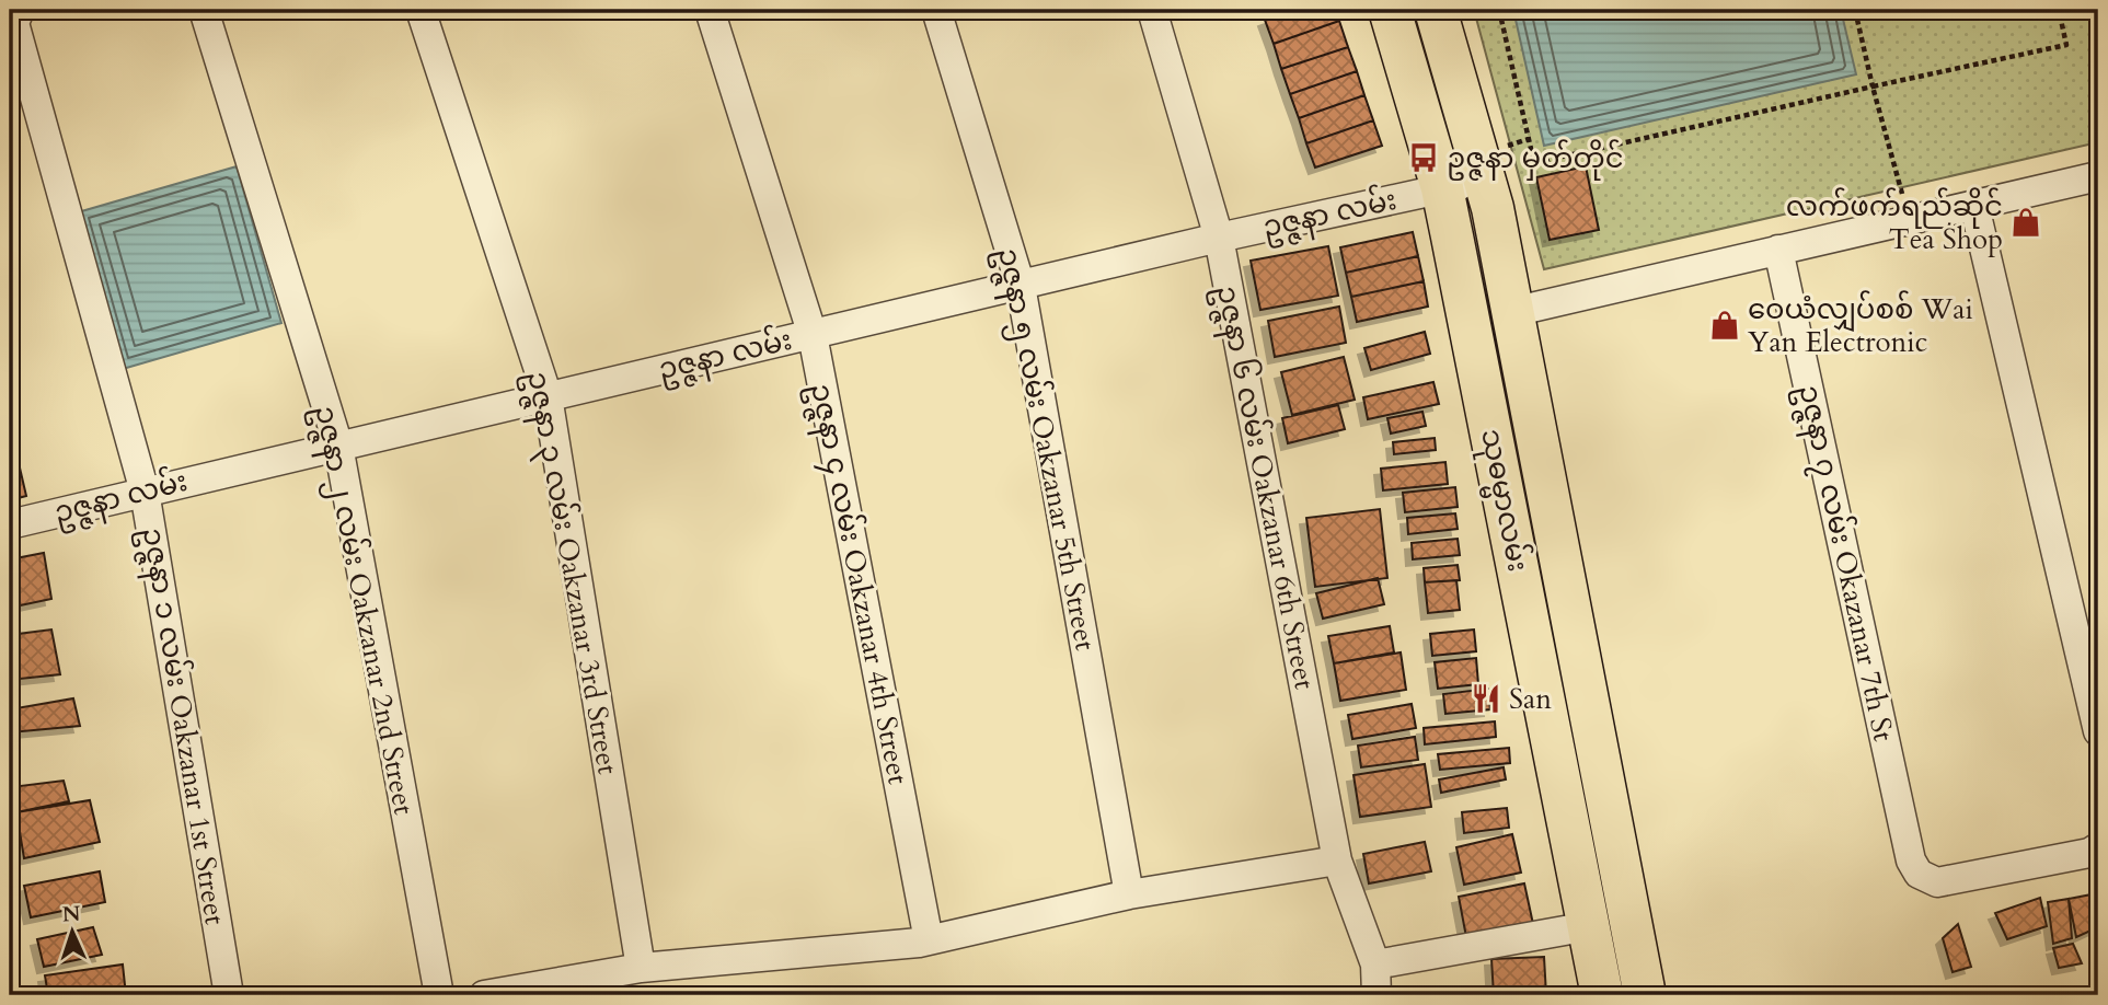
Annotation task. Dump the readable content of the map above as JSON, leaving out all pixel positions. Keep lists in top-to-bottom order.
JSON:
{
  "streets": {
    "main road": ["သုဓမ္မာလမ်း"],
    "street": [
      "ဥဇ္ဇနာ လမ်း",
      "ဥဇ္ဇနာ ၅ လမ်း Oakzanar 5th Street",
      "ဥဇ္ဇနာ ၆ လမ်း Oakzanar 6th Street",
      "ဥဇ္ဇနာ ၇ လမ်း Okazanar 7th St",
      "ဥဇ္ဇနာ ၃ လမ်း Oakzanar 3rd Street",
      "ဥဇ္ဇနာ ၄ လမ်း Oakzanar 4th Street",
      "ဥဇ္ဇနာ ၂ လမ်း Oakzanar 2nd Street",
      "ဥဇ္ဇနာ ၁ လမ်း Oakzanar 1st Street"
    ]
  },
  "crossings": [
    ["ဥဇ္ဇနာ လမ်း", "ဥဇ္ဇနာ ၅ လမ်း Oakzanar 5th Street"],
    ["ဥဇ္ဇနာ လမ်း", "ဥဇ္ဇနာ ၆ လမ်း Oakzanar 6th Street"],
    ["ဥဇ္ဇနာ လမ်း", "သုဓမ္မာလမ်း"],
    ["ဥဇ္ဇနာ လမ်း", "ဥဇ္ဇနာ ၃ လမ်း Oakzanar 3rd Street"],
    ["ဥဇ္ဇနာ လမ်း", "ဥဇ္ဇနာ ၄ လမ်း Oakzanar 4th Street"],
    ["ဥဇ္ဇနာ လမ်း", "ဥဇ္ဇနာ ၂ လမ်း Oakzanar 2nd Street"],
    ["ဥဇ္ဇနာ လမ်း", "ဥဇ္ဇနာ ၁ လမ်း Oakzanar 1st Street"]
  ],
  "places": {
    "bus stop": ["ဥဇ္ဇနာ မှတ်တိုင်"],
    "shop": ["လက်ဖက်ရည်ဆိုင် Tea Shop", "ဝေယံလျှပ်စစ် Wai Yan Electronic"],
    "restaurant": ["San"]
  },
  "north": "top"
}
